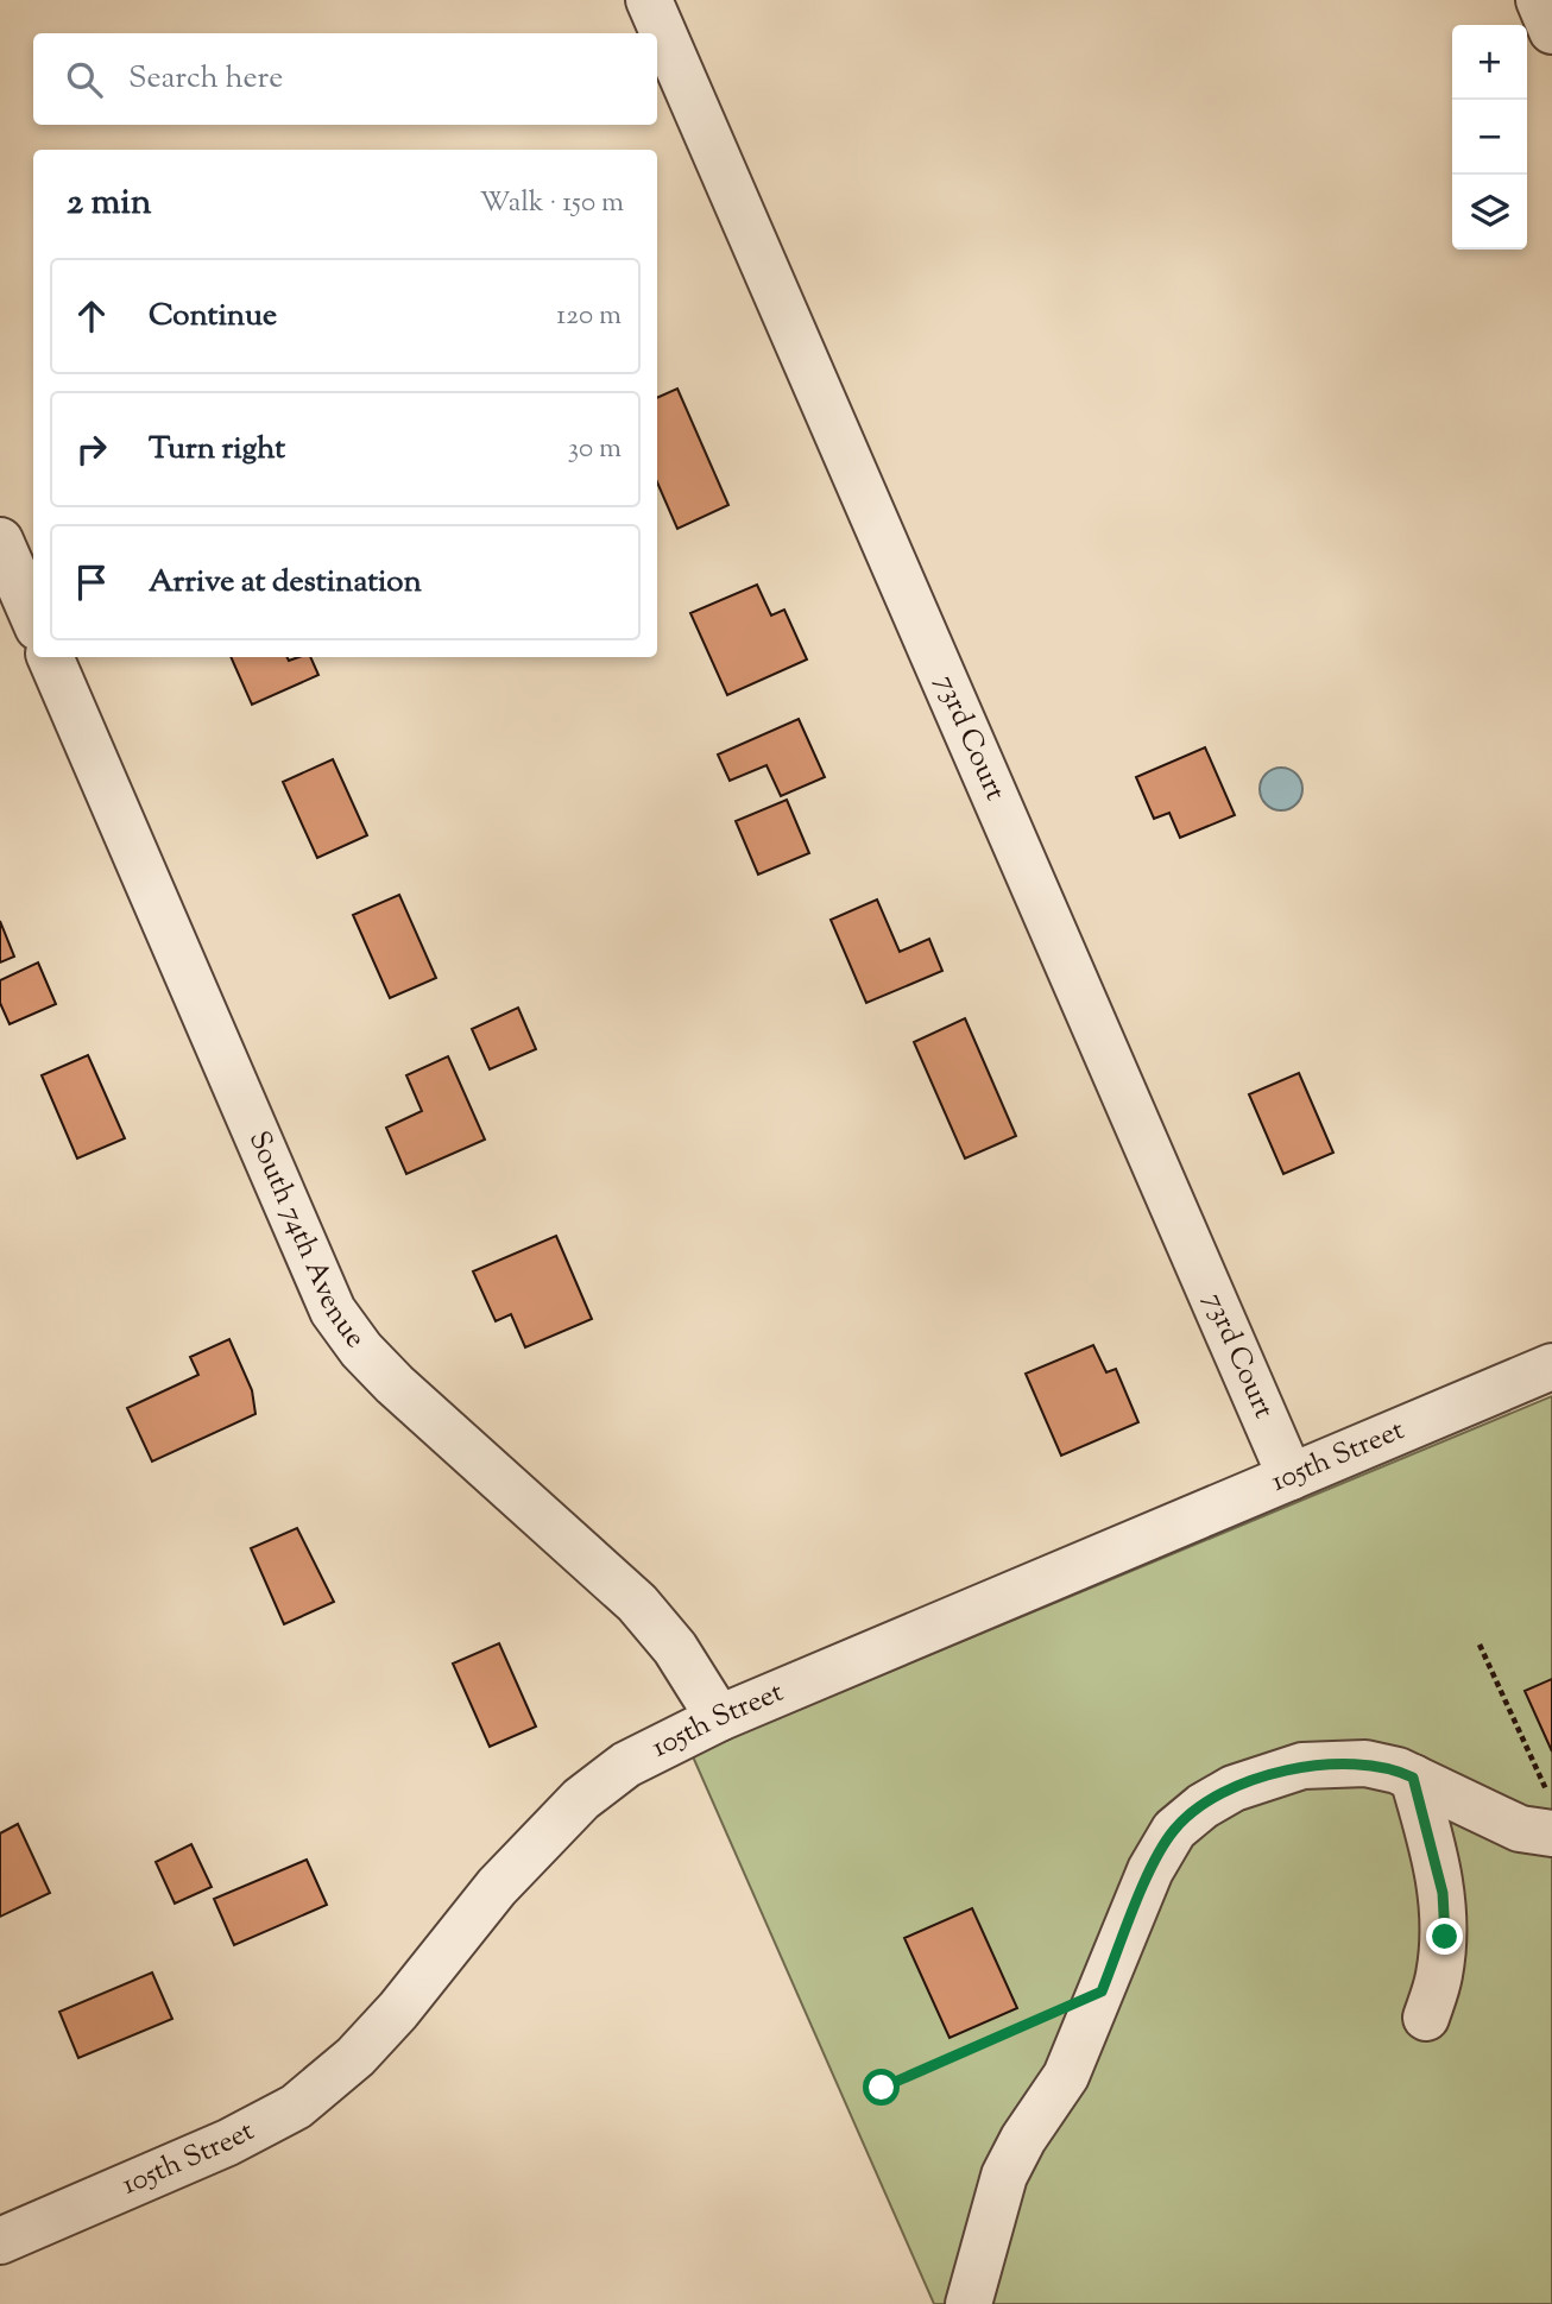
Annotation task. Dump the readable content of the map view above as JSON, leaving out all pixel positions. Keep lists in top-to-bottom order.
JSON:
{
  "streets": {
    "street": ["73rd Court", "South 74th Avenue", "105th Street"]
  },
  "crossings": [
    ["73rd Court", "105th Street"],
    ["South 74th Avenue", "105th Street"]
  ],
  "page": {
    "map_buttons": ["+", "−"],
    "search": "Search here",
    "heading": ["2 min", "Walk · 150 m"],
    "list": [
      ["Continue", "120 m"],
      ["Turn right", "30 m"],
      "Arrive at destination"
    ]
  }
}
